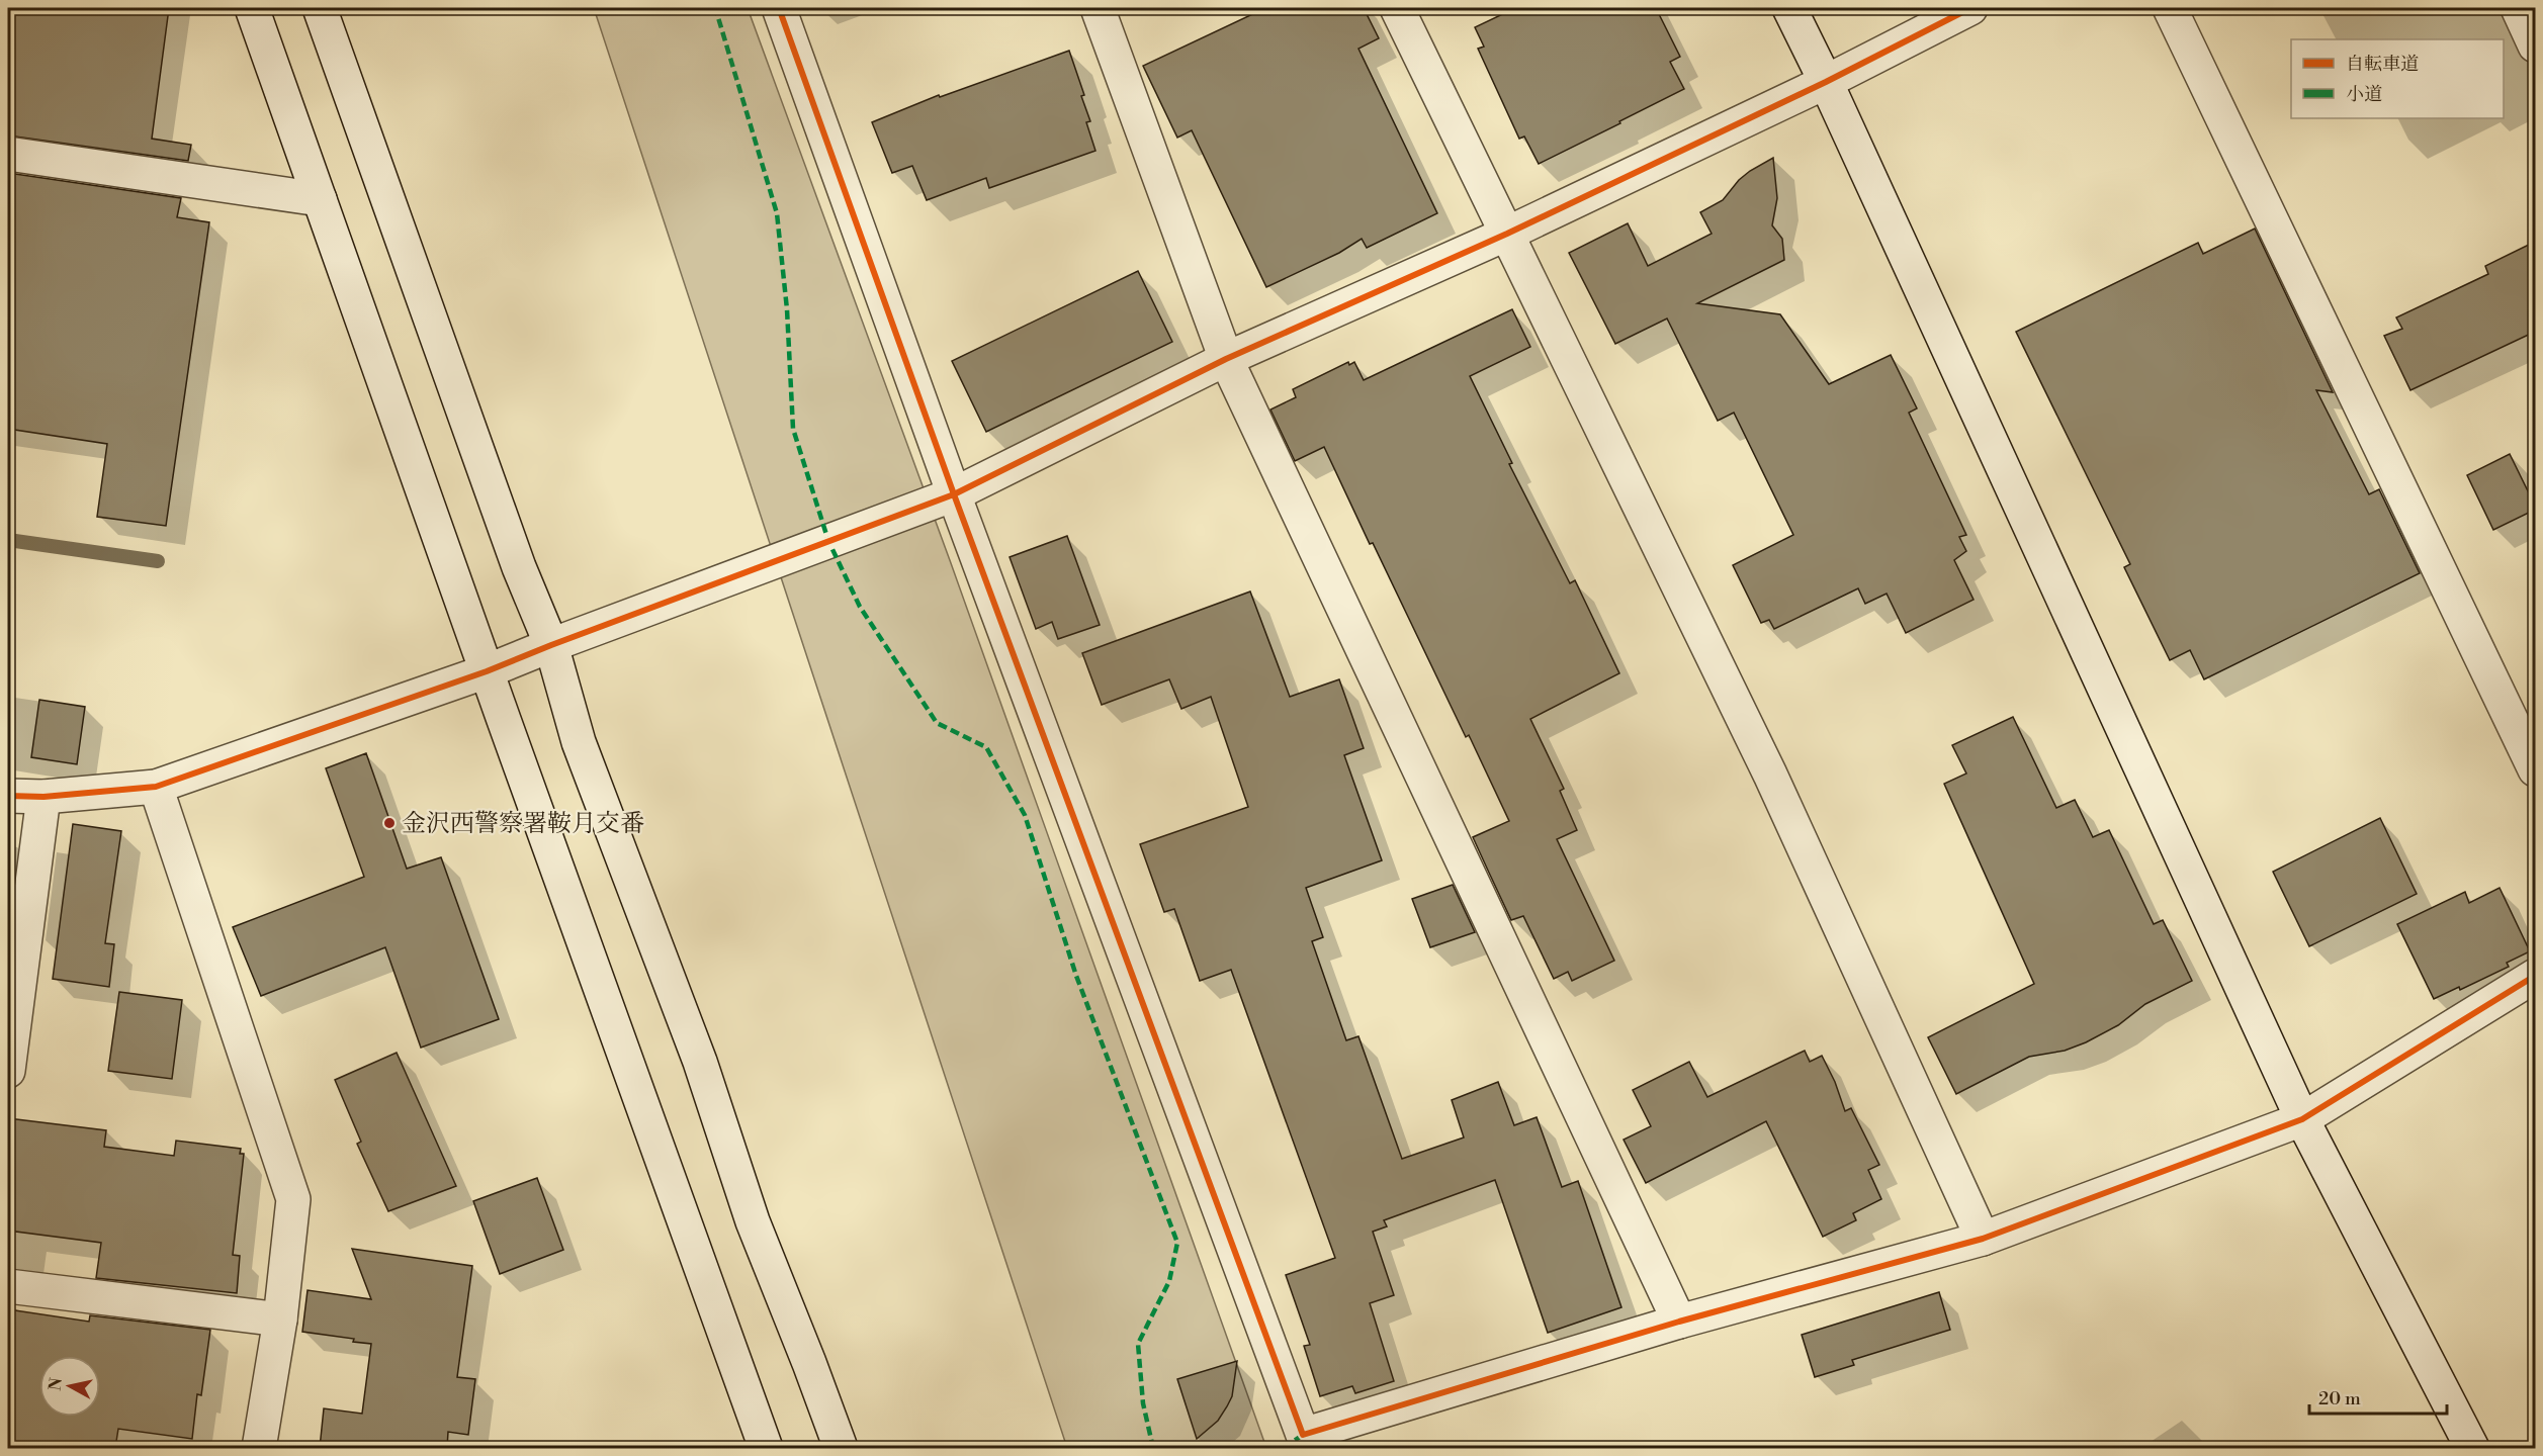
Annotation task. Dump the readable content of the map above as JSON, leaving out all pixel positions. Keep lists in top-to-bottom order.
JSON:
{
  "places": ["金沢西警察署鞍月交番"],
  "legend": ["自転車道", "小道"],
  "scale_bar": "20 m",
  "north": "left"
}
